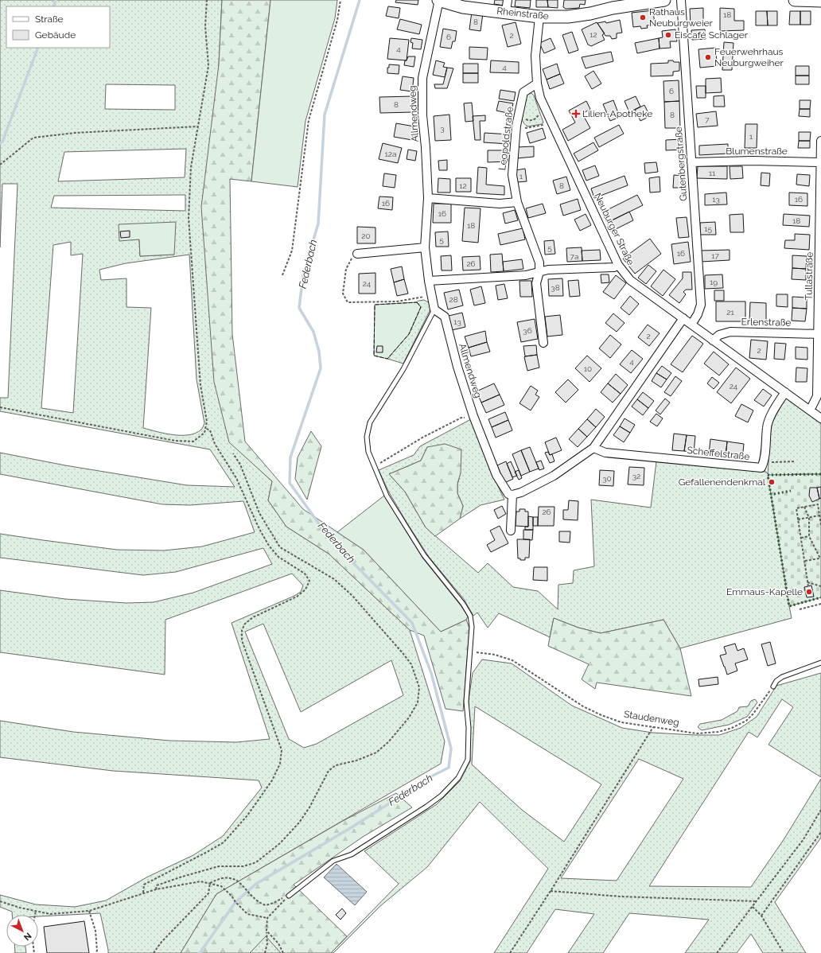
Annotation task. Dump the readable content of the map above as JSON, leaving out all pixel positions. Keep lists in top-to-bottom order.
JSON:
{
  "streets": {
    "main road": ["Rheinstraße"],
    "street": [
      "Allmendweg",
      "Leopoldstraße",
      "Blumenstraße",
      "Gutenbergstraße",
      "Neuburger Straße",
      "Tullastraße",
      "Erlenstraße",
      "Scheffelstraße"
    ],
    "path": ["Staudenweg"]
  },
  "crossings": [
    ["Rheinstraße", "Allmendweg"],
    ["Rheinstraße", "Neuburger Straße"],
    ["Leopoldstraße", "Neuburger Straße"],
    ["Blumenstraße", "Gutenbergstraße"],
    ["Blumenstraße", "Tullastraße"],
    ["Gutenbergstraße", "Neuburger Straße"],
    ["Neuburger Straße", "Tullastraße"],
    ["Neuburger Straße", "Erlenstraße"],
    ["Tullastraße", "Erlenstraße"]
  ],
  "water": ["Federbach"],
  "places": {
    "other": [
      "Rathaus Neuburgweier",
      "Eiscafé Schlager",
      "Feuerwehrhaus Neuburgweiher",
      "Gefallenendenkmal",
      "Emmaus-Kapelle"
    ],
    "health": ["Lilien-Apotheke"]
  },
  "house_numbers": [
    "18",
    "8",
    "12",
    "2",
    "6",
    "4",
    "4",
    "6",
    "8",
    "8",
    "7",
    "3",
    "1",
    "12a",
    "11",
    "1",
    "12",
    "8",
    "13",
    "16",
    "16",
    "16",
    "18",
    "18",
    "15",
    "20",
    "5",
    "5",
    "16",
    "17",
    "7a",
    "26",
    "19",
    "24",
    "38",
    "28",
    "21",
    "13",
    "36",
    "2",
    "2",
    "4",
    "10",
    "24",
    "32",
    "30",
    "26"
  ],
  "legend": ["Straße", "Gebäude"],
  "north": "bottom right"
}
